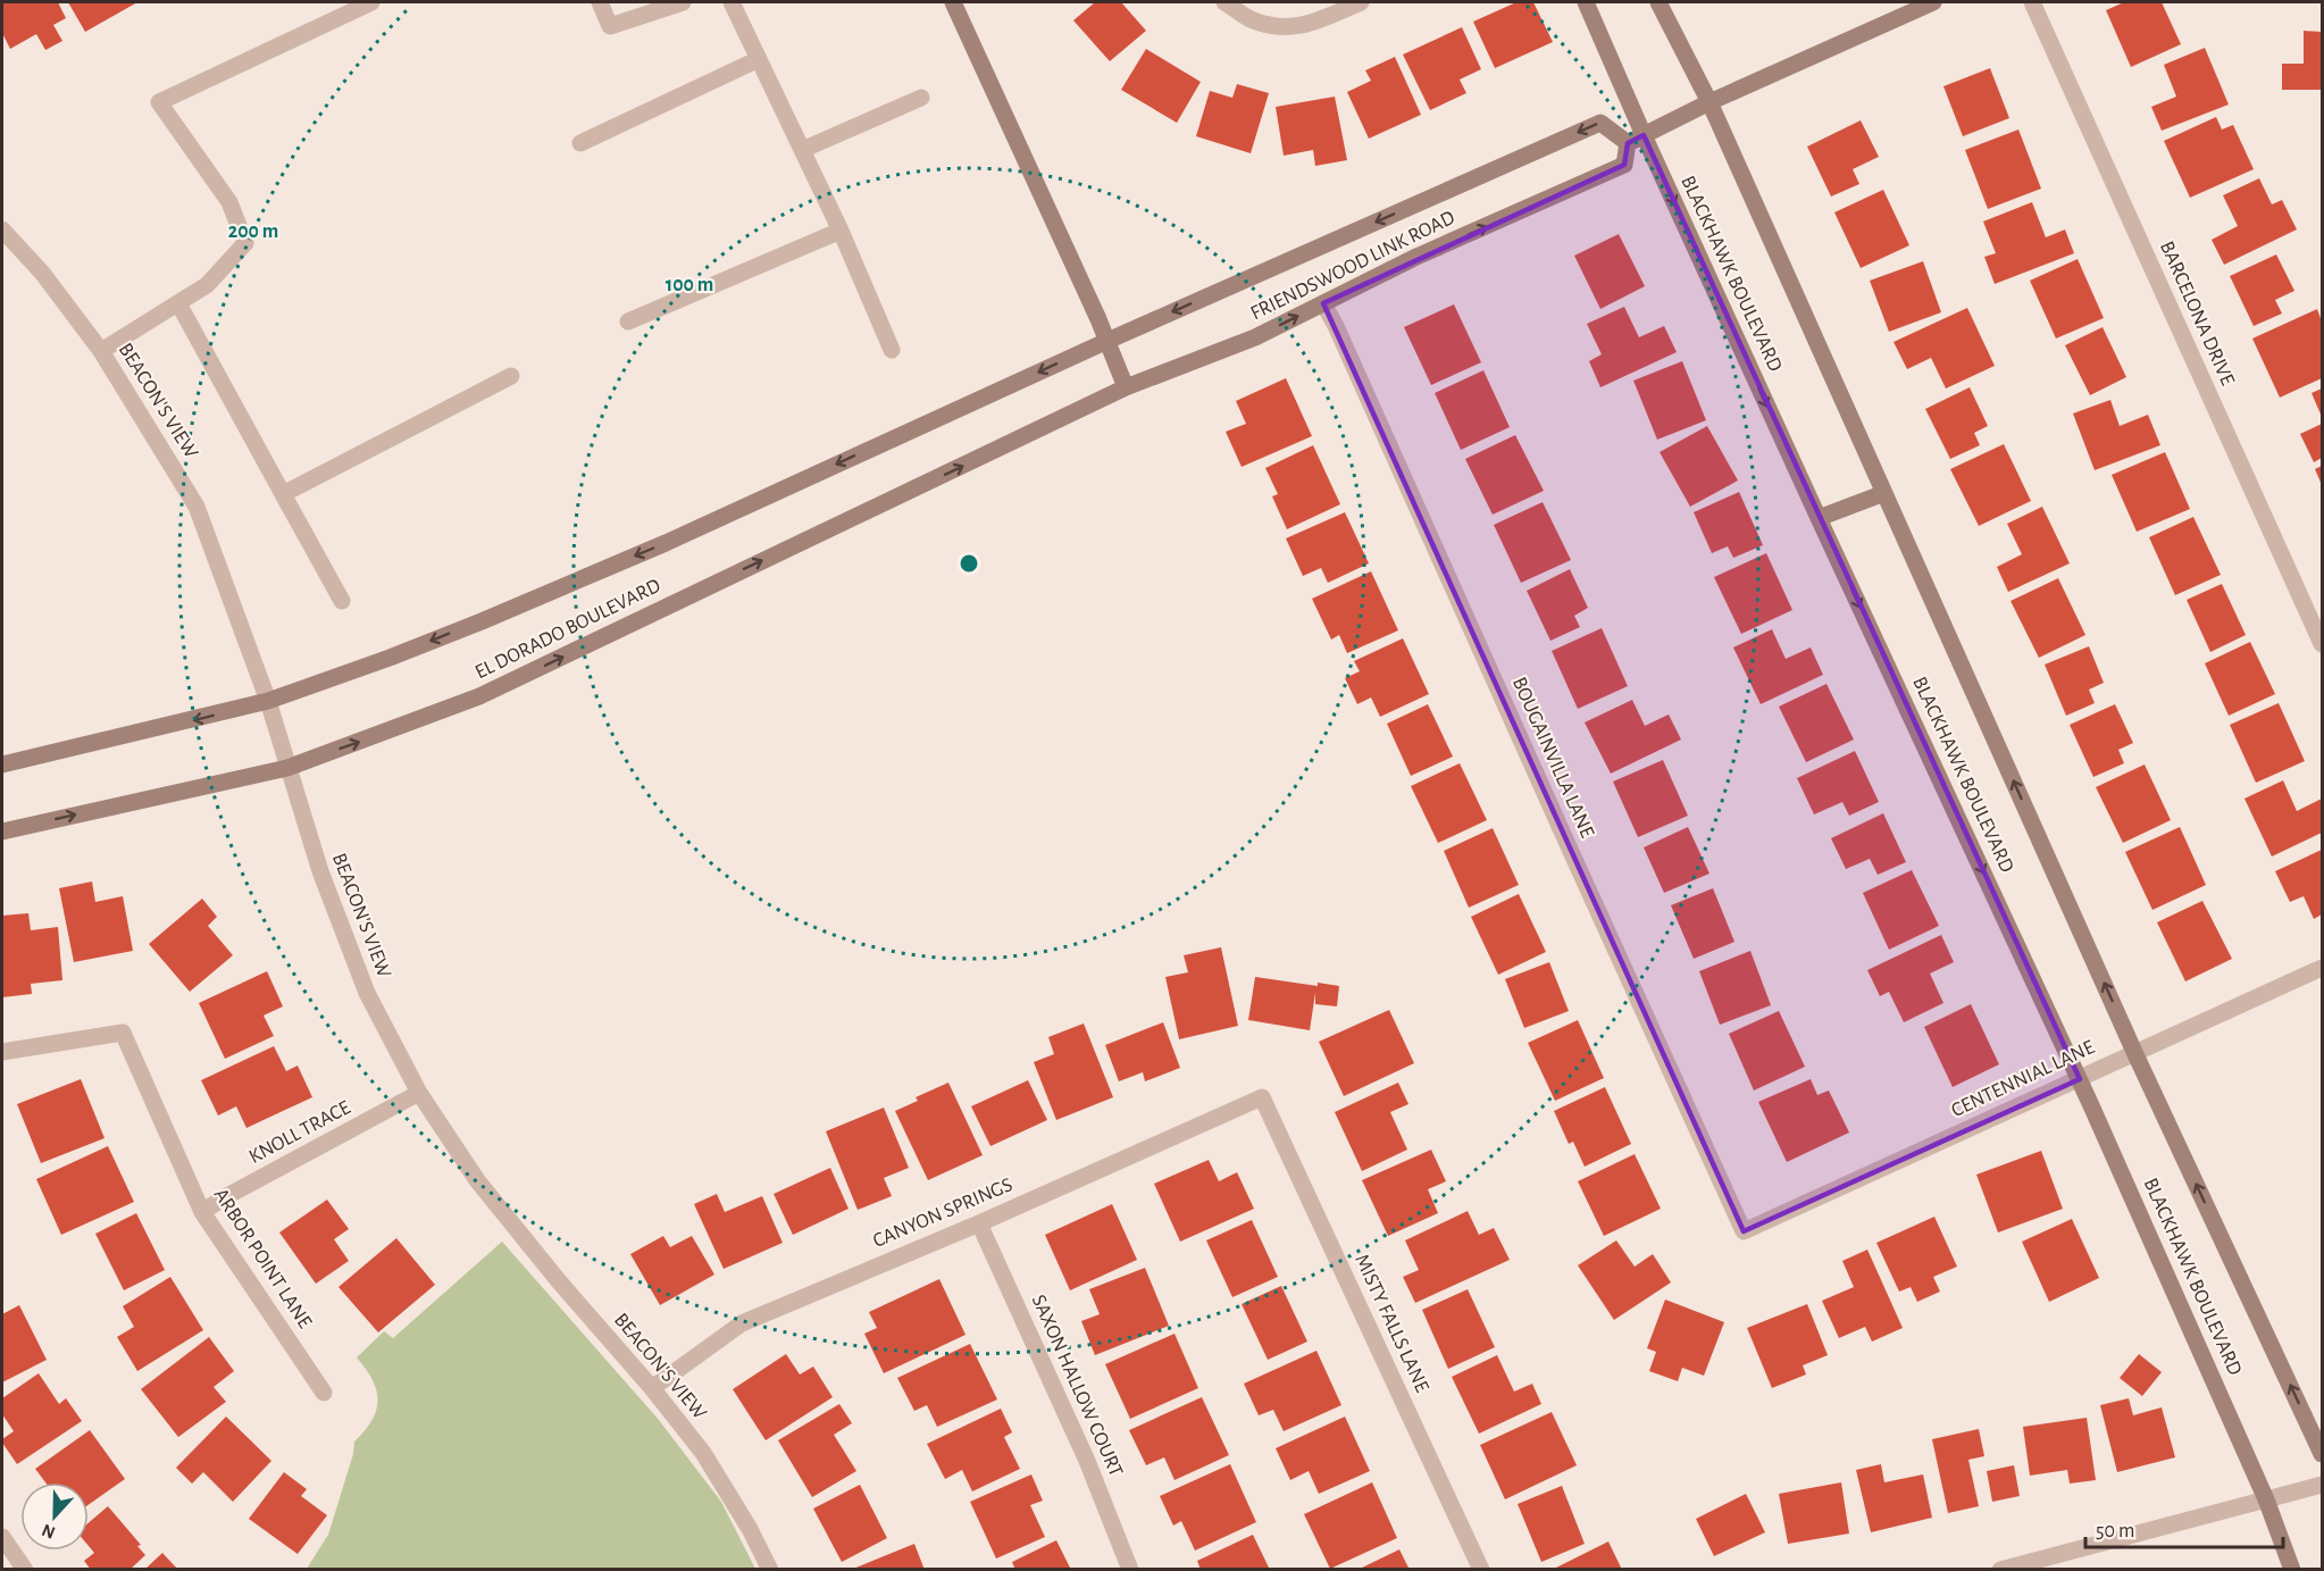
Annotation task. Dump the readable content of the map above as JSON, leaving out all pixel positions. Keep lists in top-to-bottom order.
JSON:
{
  "streets": {
    "main road": ["FRIENDSWOOD LINK ROAD", "BLACKHAWK BOULEVARD", "EL DORADO BOULEVARD"],
    "street": [
      "BARCELONA DRIVE",
      "BEACON'S VIEW",
      "BOUGAINVILLA LANE",
      "CENTENNIAL LANE",
      "KNOLL TRACE",
      "CANYON SPRINGS",
      "ARBOR POINT LANE",
      "MISTY FALLS LANE",
      "SAXON HALLOW COURT"
    ]
  },
  "crossings": [
    ["FRIENDSWOOD LINK ROAD", "BLACKHAWK BOULEVARD"],
    ["FRIENDSWOOD LINK ROAD", "EL DORADO BOULEVARD"],
    ["FRIENDSWOOD LINK ROAD", "BOUGAINVILLA LANE"],
    ["BLACKHAWK BOULEVARD", "CENTENNIAL LANE"],
    ["BEACON'S VIEW", "EL DORADO BOULEVARD"],
    ["BEACON'S VIEW", "KNOLL TRACE"],
    ["BEACON'S VIEW", "CANYON SPRINGS"],
    ["BOUGAINVILLA LANE", "CENTENNIAL LANE"],
    ["KNOLL TRACE", "ARBOR POINT LANE"],
    ["CANYON SPRINGS", "MISTY FALLS LANE"],
    ["CANYON SPRINGS", "SAXON HALLOW COURT"]
  ],
  "scale_bar": "50 m",
  "north": "bottom",
  "rings": ["200 m", "100 m"]
}
